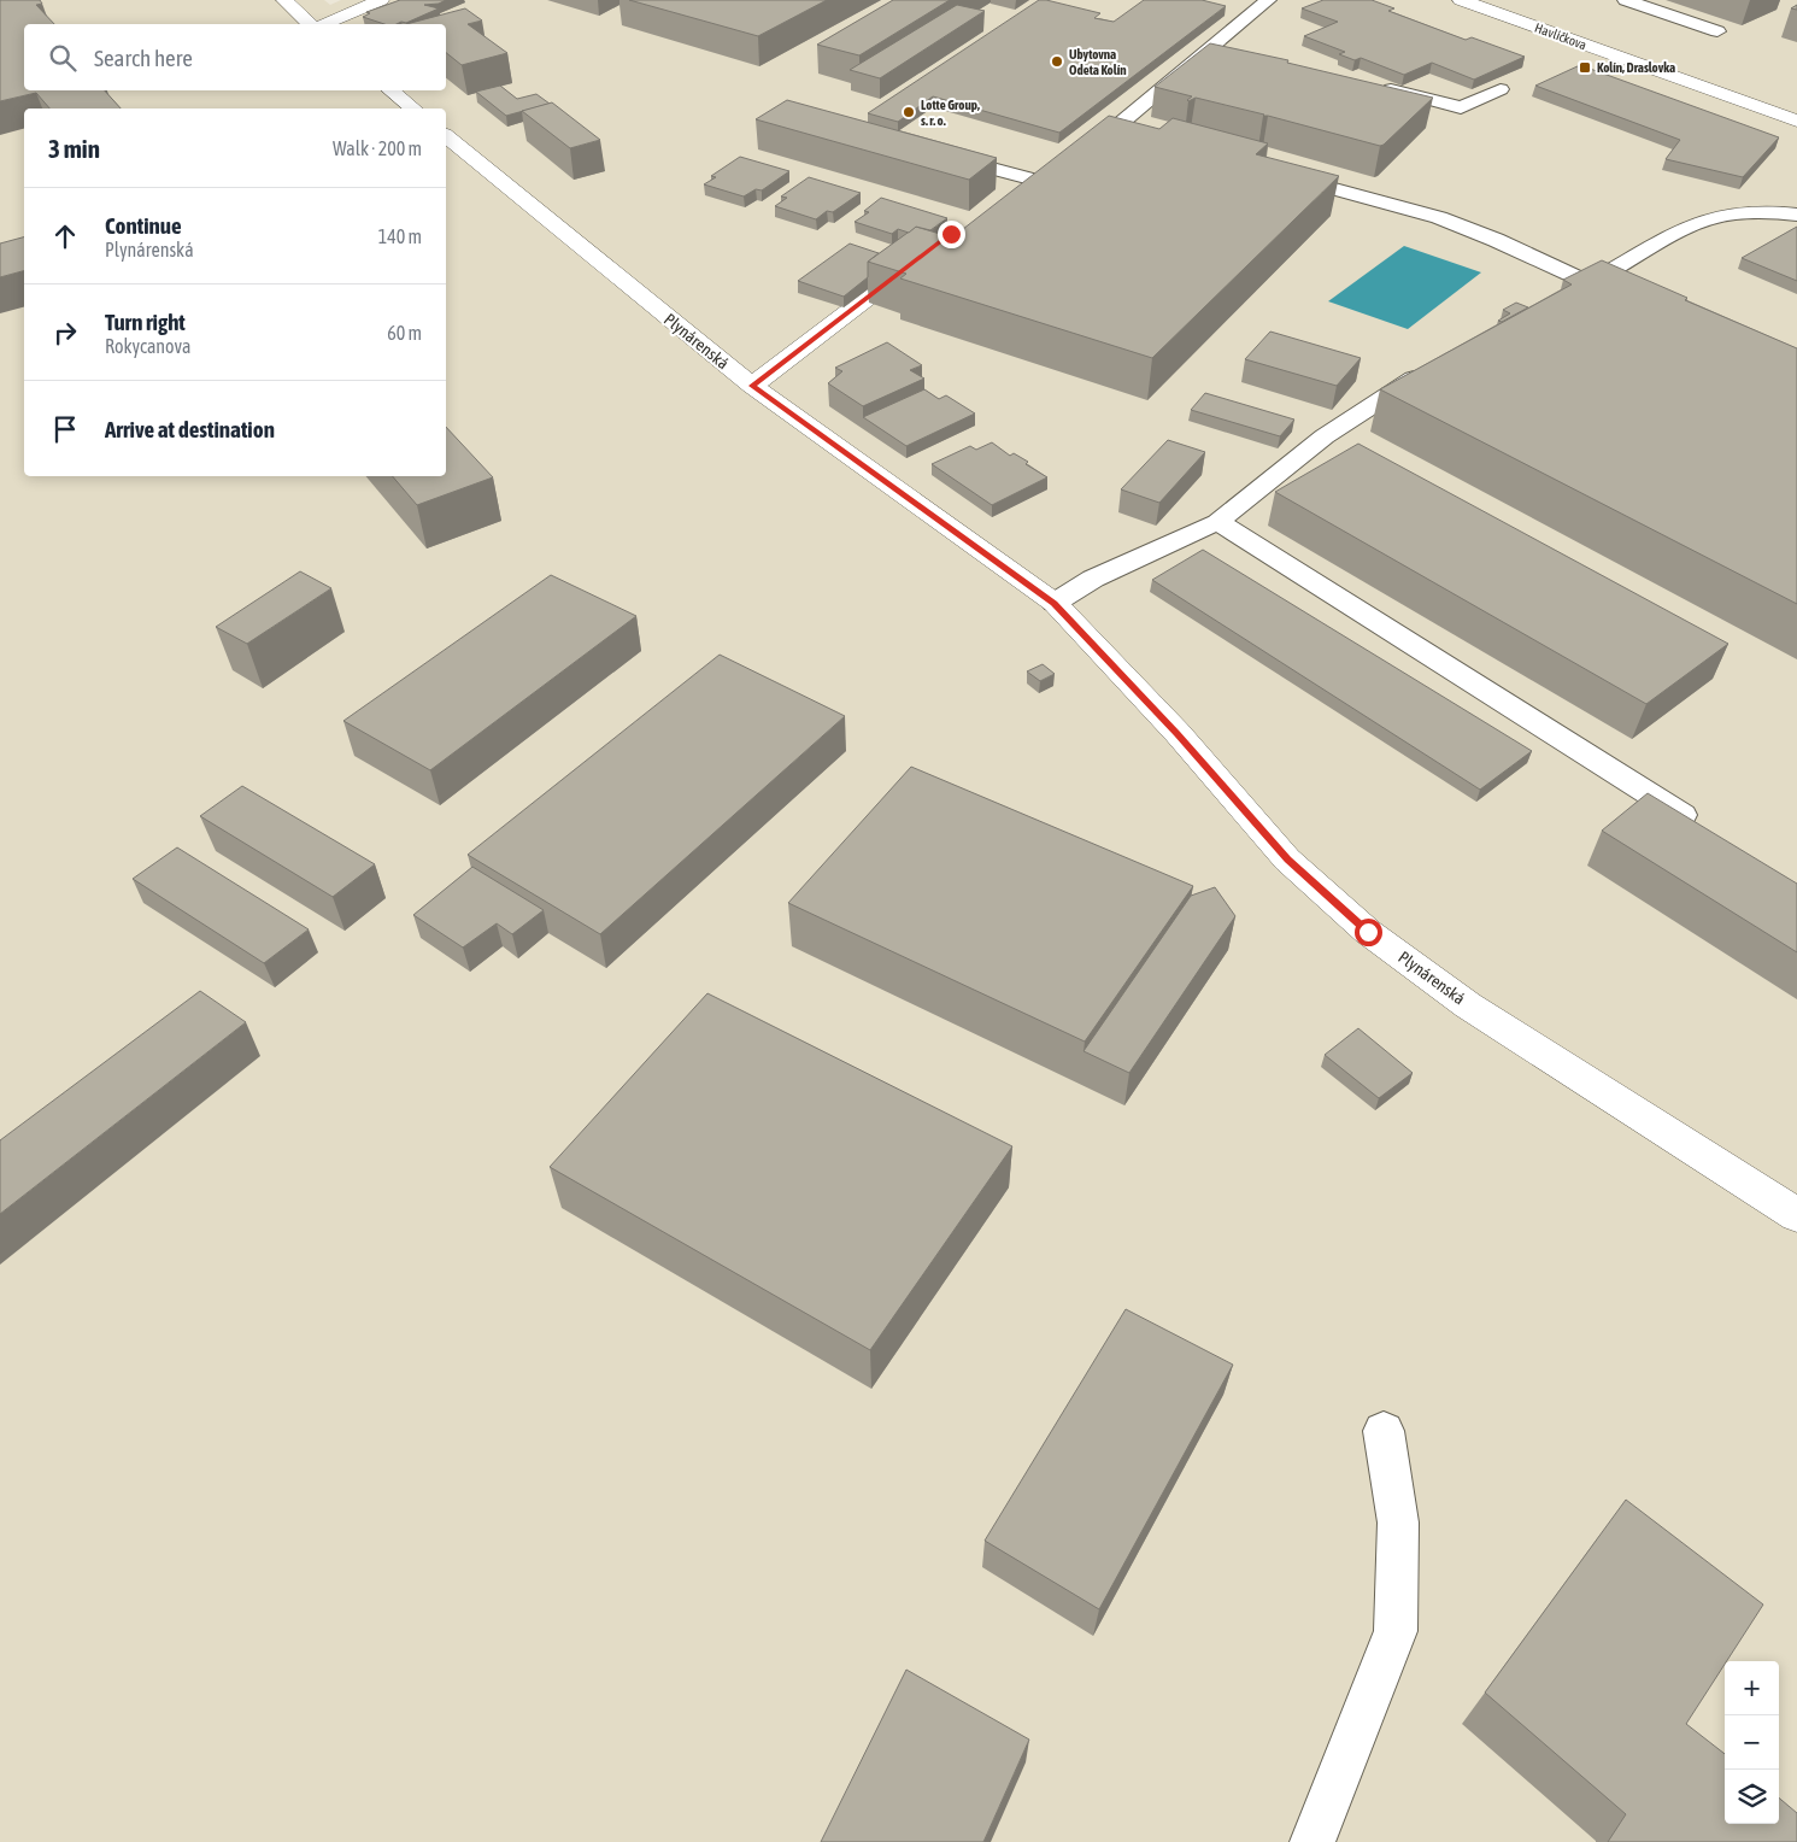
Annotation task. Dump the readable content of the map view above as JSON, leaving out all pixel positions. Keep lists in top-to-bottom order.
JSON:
{
  "streets": {
    "street": ["Havlíčkova", "Plynárenská"]
  },
  "places": {
    "other": ["Ubytovna Odeta Kolín", "Lotte Group, s. r. o."],
    "transit": ["Kolín, Draslovka"]
  },
  "page": {
    "search": "Search here",
    "heading": ["3 min", "Walk · 200 m"],
    "list": [
      ["Continue", "Plynárenská", "140 m"],
      ["Turn right", "Rokycanova", "60 m"],
      "Arrive at destination"
    ],
    "map_buttons": ["+", "−"]
  }
}
